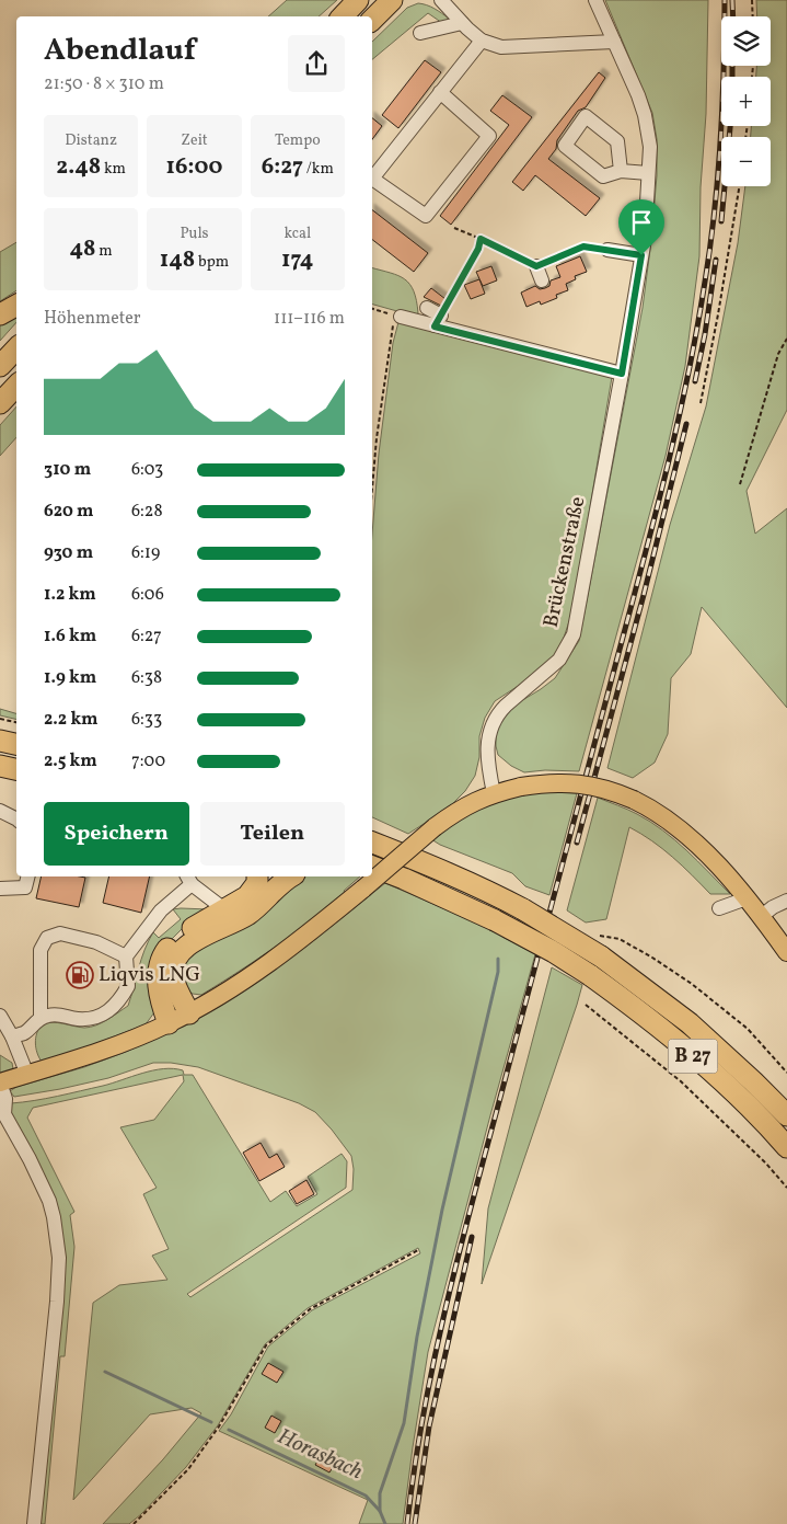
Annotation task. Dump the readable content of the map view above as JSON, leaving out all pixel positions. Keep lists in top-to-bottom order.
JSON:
{
  "streets": {
    "highway": ["B 27"],
    "street": ["Brückenstraße"]
  },
  "water": ["Horasbach"],
  "places": {
    "fuel station": ["Liqvis LNG"]
  },
  "page": {
    "map_buttons": ["+", "−"],
    "heading": ["Abendlauf", "21:50 · 8 × 310 m"],
    "stats": [
      ["Distanz", "2.48 km"],
      ["Zeit", "16:00"],
      ["Tempo", "6:27 /km"],
      ["48 m"],
      ["Puls", "148 bpm"],
      ["kcal", "174"]
    ],
    "chart": ["Höhenmeter", "111–116 m"],
    "list": [
      {
        "name": "310 m",
        "note": "6:03"
      },
      {
        "name": "620 m",
        "note": "6:28"
      },
      {
        "name": "930 m",
        "note": "6:19"
      },
      {
        "name": "1.2 km",
        "note": "6:06"
      },
      {
        "name": "1.6 km",
        "note": "6:27"
      },
      {
        "name": "1.9 km",
        "note": "6:38"
      },
      {
        "name": "2.2 km",
        "note": "6:33"
      },
      {
        "name": "2.5 km",
        "note": "7:00"
      }
    ],
    "buttons": ["Speichern", "Teilen"]
  }
}
